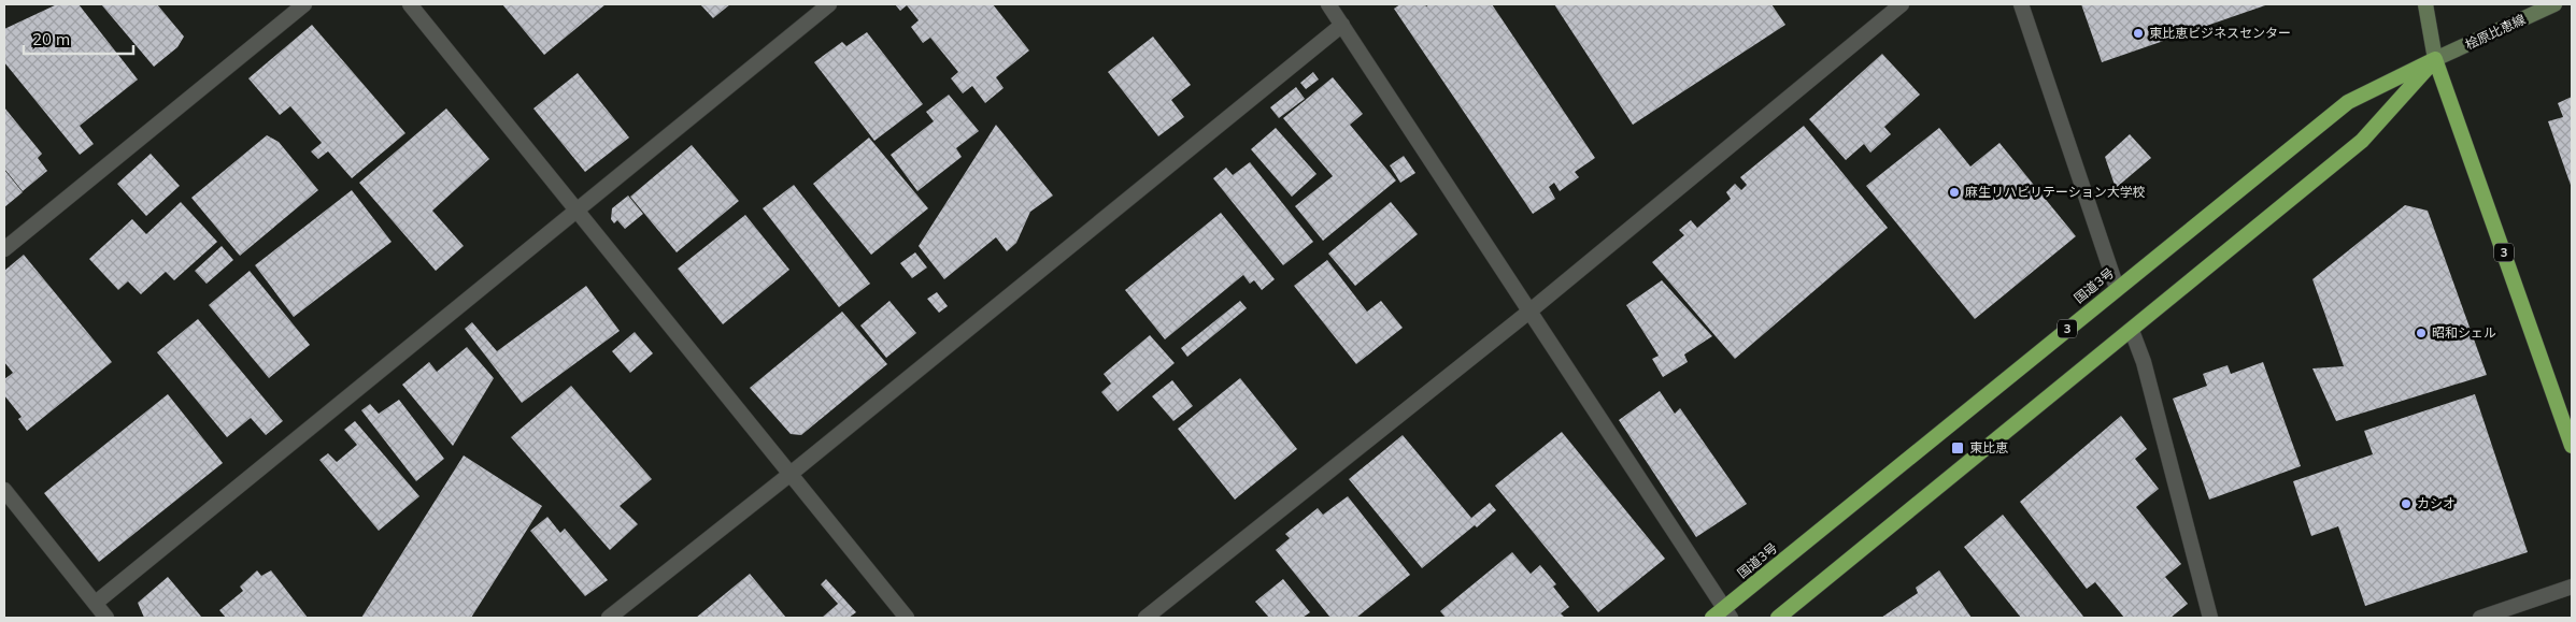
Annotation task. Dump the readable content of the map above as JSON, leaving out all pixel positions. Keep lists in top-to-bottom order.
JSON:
{
  "streets": {
    "highway": ["3", "国道3号"],
    "main road": ["桧原比恵線"]
  },
  "crossings": [
    ["桧原比恵線", "3"],
    ["桧原比恵線", "国道3号"],
    ["3", "国道3号"]
  ],
  "places": {
    "other": [
      "東比恵ビジネスセンター",
      "麻生リハビリテーション大学校",
      "昭和シェル",
      "カシオ"
    ],
    "transit": ["東比恵"]
  },
  "scale_bar": "20 m"
}
